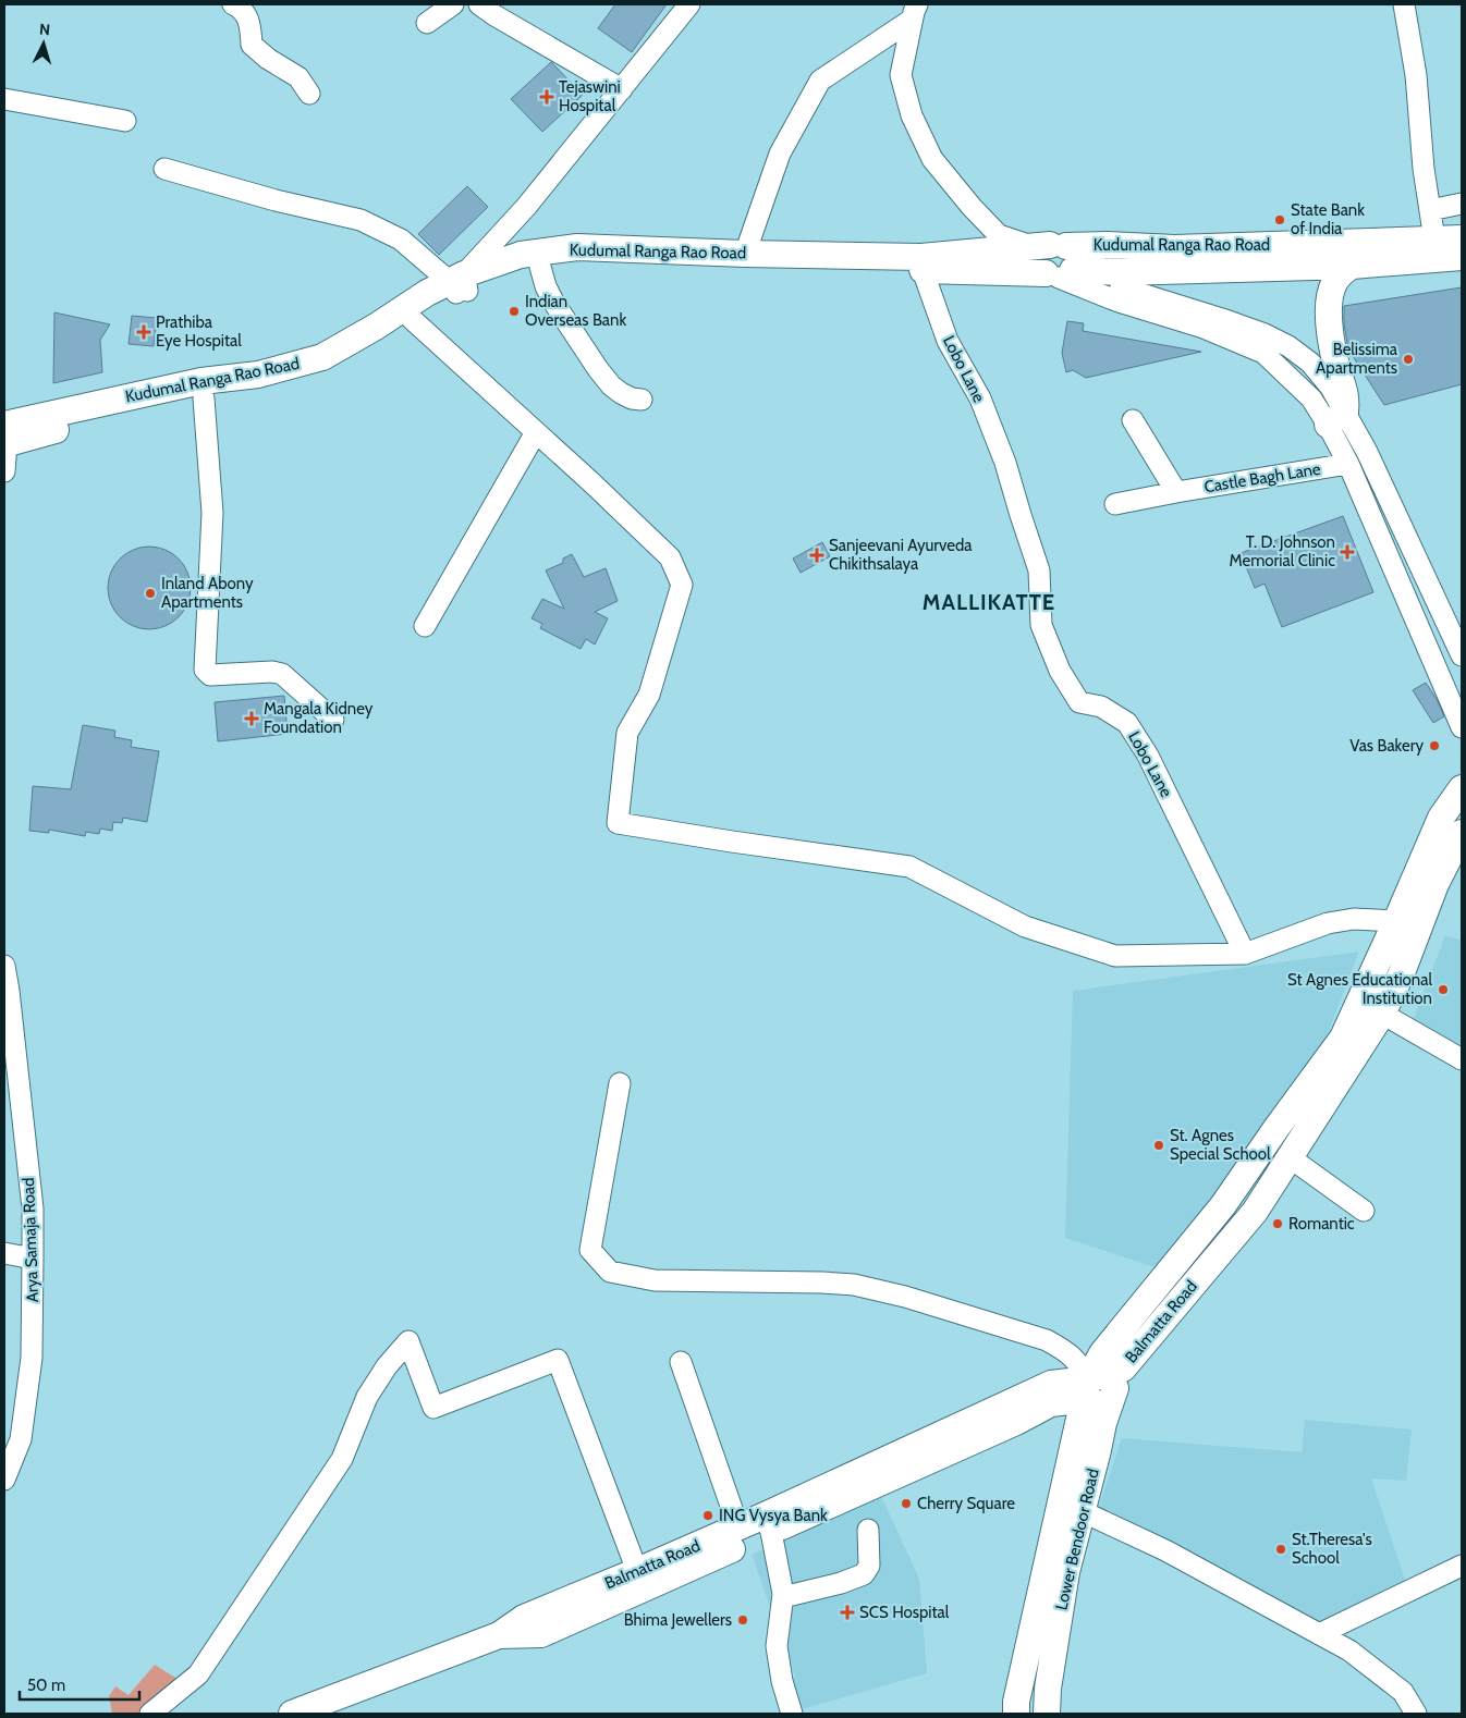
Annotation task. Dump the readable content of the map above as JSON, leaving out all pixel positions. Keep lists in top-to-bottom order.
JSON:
{
  "streets": {
    "main road": ["Kudumal Ranga Rao Road", "Balmatta Road", "Lower Bendoor Road"],
    "street": ["Lobo Lane", "Castle Bagh Lane", "Arya Samaja Road"]
  },
  "crossings": [
    ["Balmatta Road", "Lower Bendoor Road"]
  ],
  "districts": ["MALLIKATTE"],
  "places": {
    "health": [
      "Tejaswini Hospital",
      "Prathiba Eye Hospital",
      "T. D. Johnson Memorial Clinic",
      "Sanjeevani Ayurveda Chikithsalaya",
      "Mangala Kidney Foundation",
      "SCS Hospital"
    ],
    "other": [
      "State Bank of India",
      "Indian Overseas Bank",
      "Belissima Apartments",
      "Inland Abony Apartments",
      "Vas Bakery",
      "St Agnes Educational Institution",
      "St. Agnes Special School",
      "Romantic",
      "Cherry Square",
      "ING Vysya Bank",
      "St.Theresa's School",
      "Bhima Jewellers"
    ]
  },
  "scale_bar": "50 m",
  "north": "top"
}
